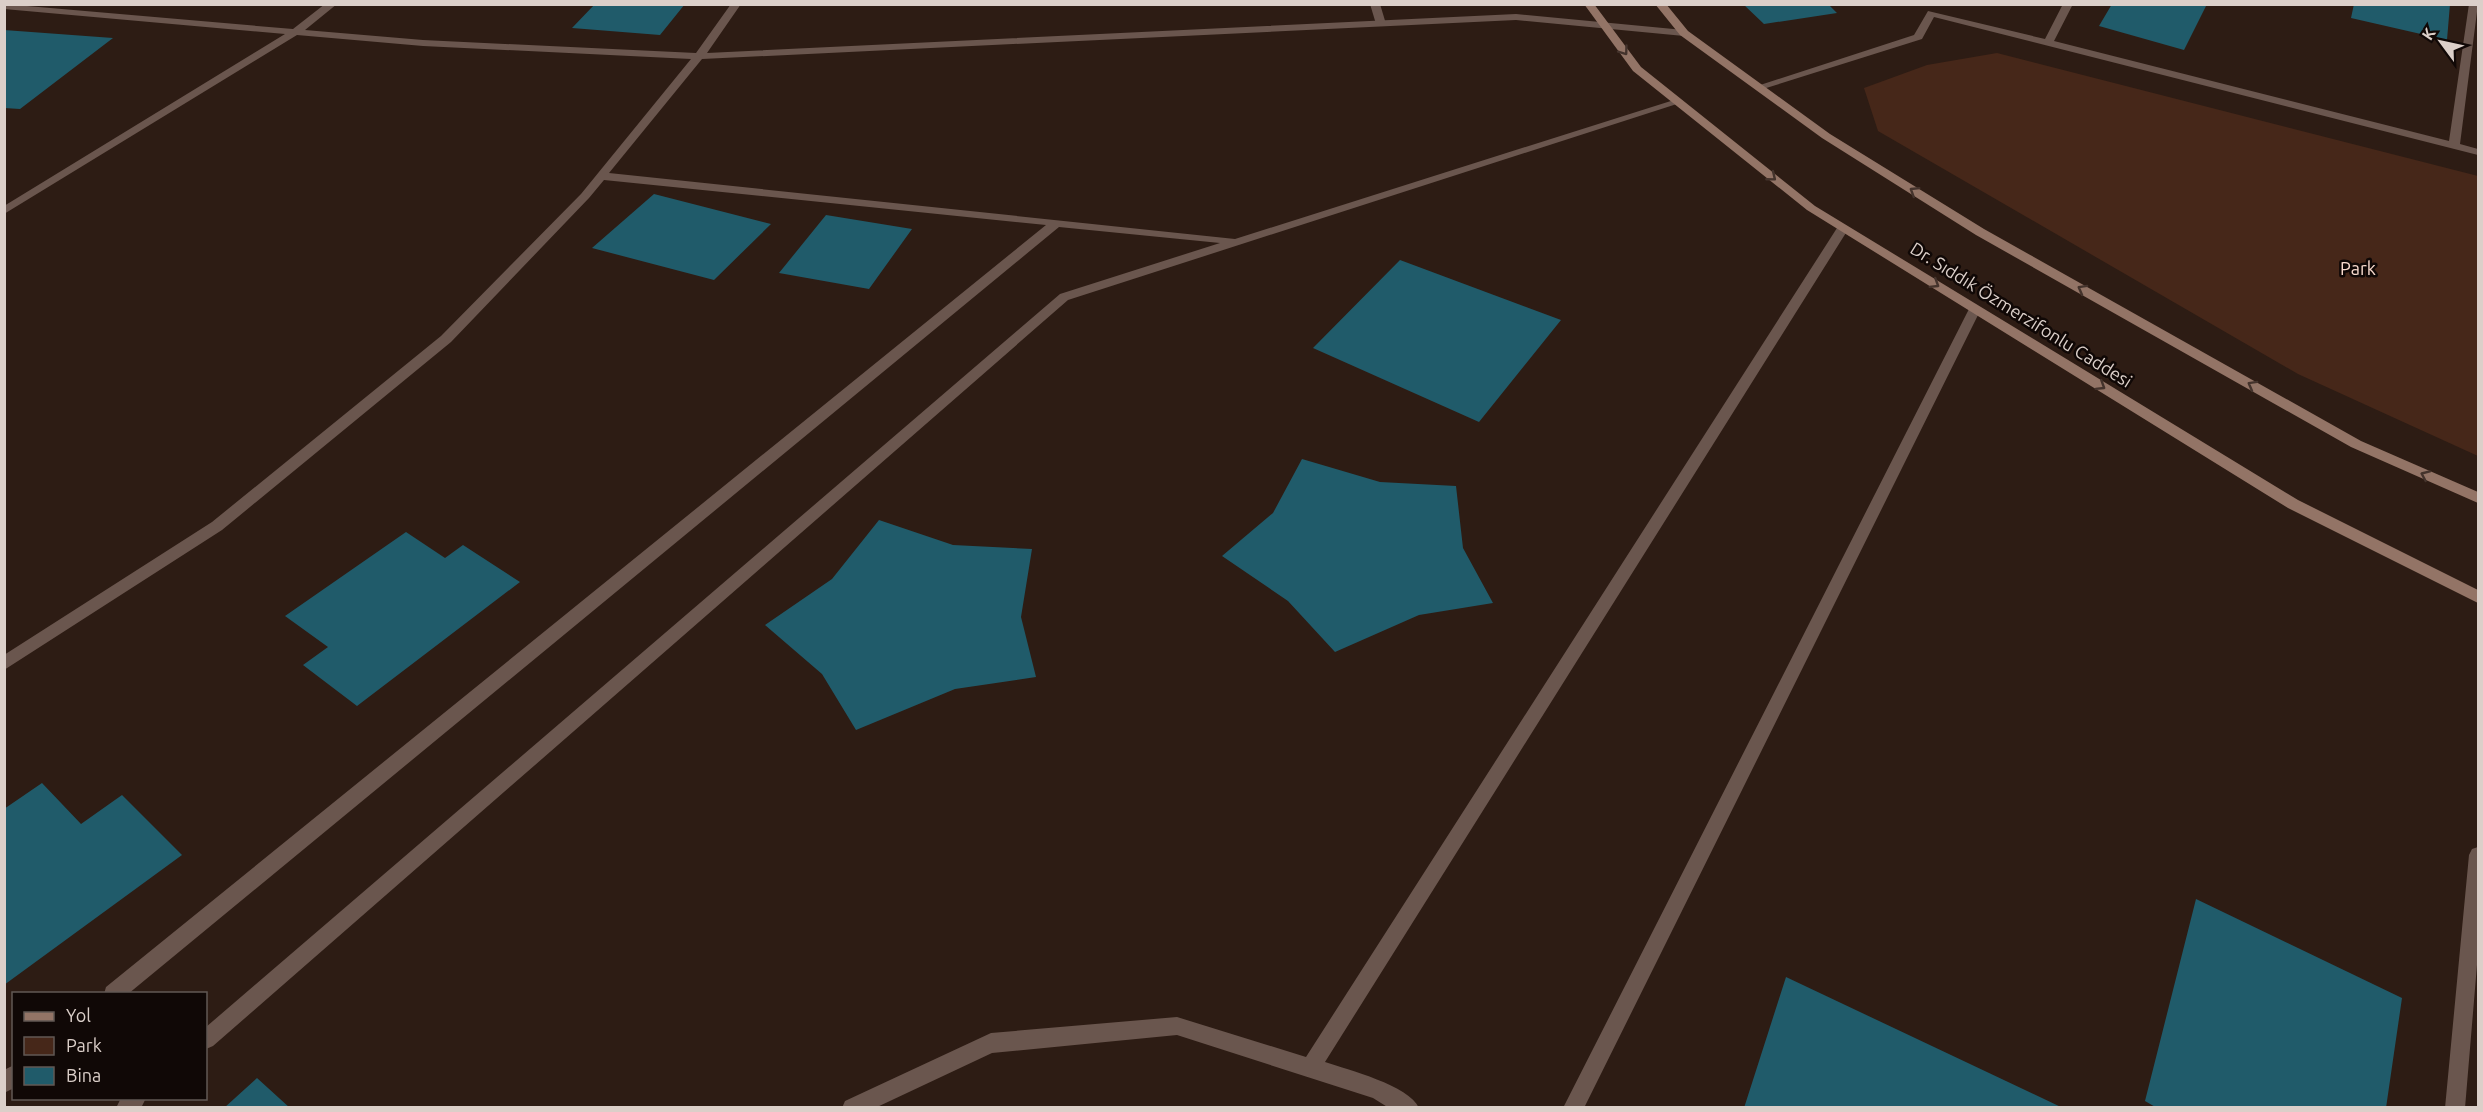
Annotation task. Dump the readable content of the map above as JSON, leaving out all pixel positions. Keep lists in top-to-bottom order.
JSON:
{
  "streets": {
    "main road": ["Dr. Sıddık Özmerzifonlu Caddesi"]
  },
  "parks": ["Park"],
  "legend": ["Yol", "Park", "Bina"],
  "north": "top left"
}
